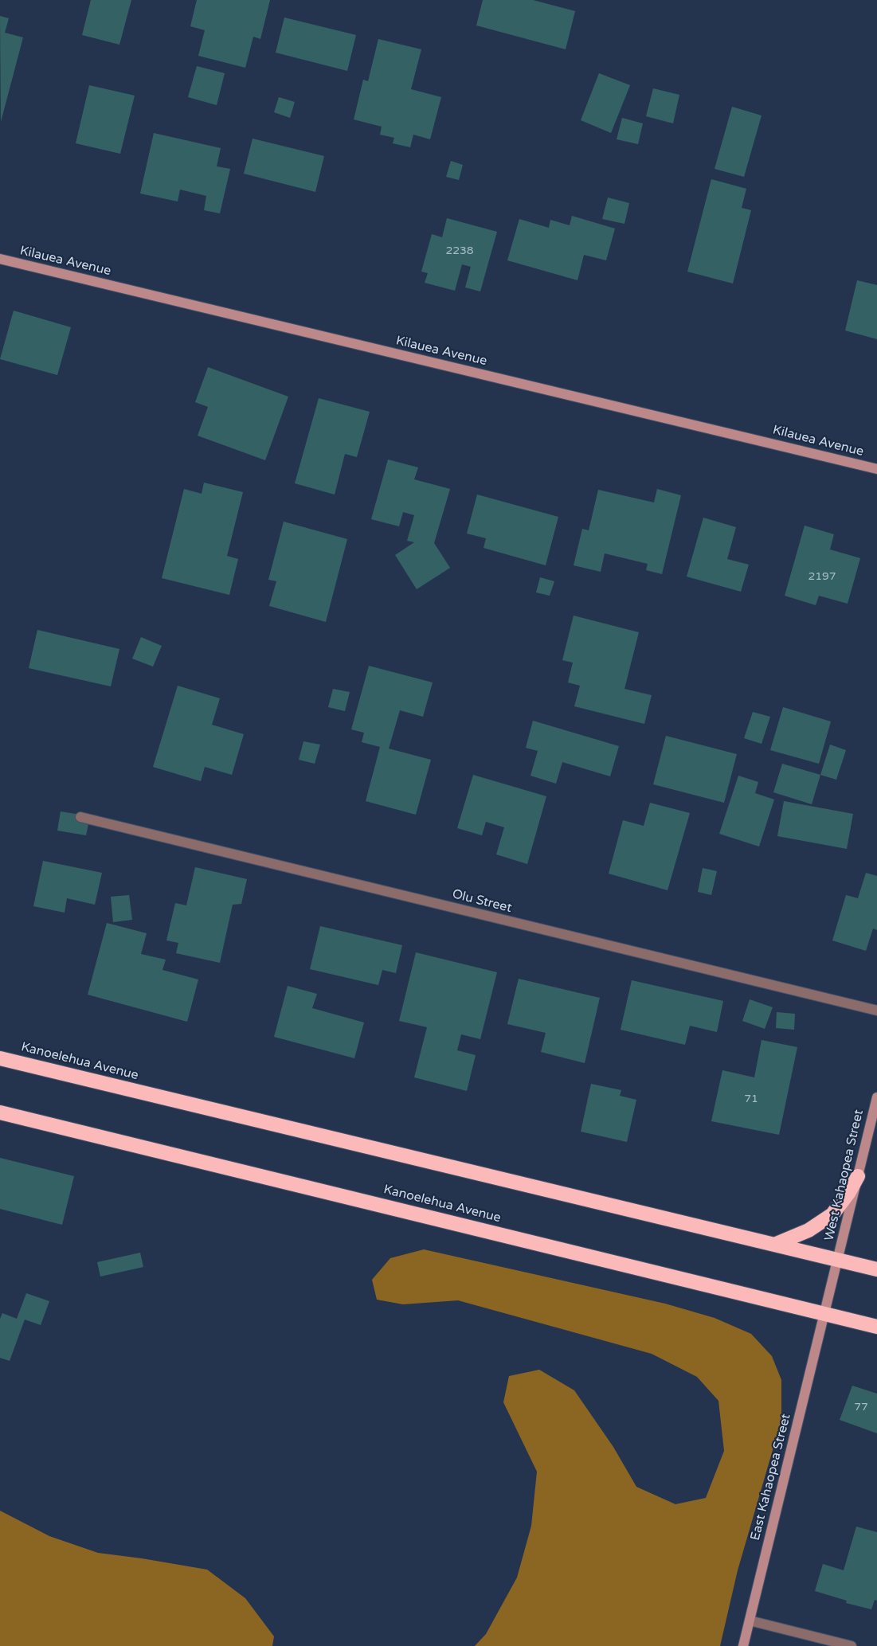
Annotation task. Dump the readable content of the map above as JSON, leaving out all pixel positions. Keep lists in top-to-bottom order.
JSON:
{
  "streets": {
    "highway": ["Kanoelehua Avenue"],
    "street": [
      "Kilauea Avenue",
      "Olu Street",
      "West Kahaopea Street",
      "East Kahaopea Street"
    ]
  },
  "crossings": [
    ["Kanoelehua Avenue", "West Kahaopea Street"],
    ["Kanoelehua Avenue", "East Kahaopea Street"],
    ["West Kahaopea Street", "East Kahaopea Street"]
  ],
  "house_numbers": [
    "2238",
    "2197",
    "71",
    "77"
  ]
}
